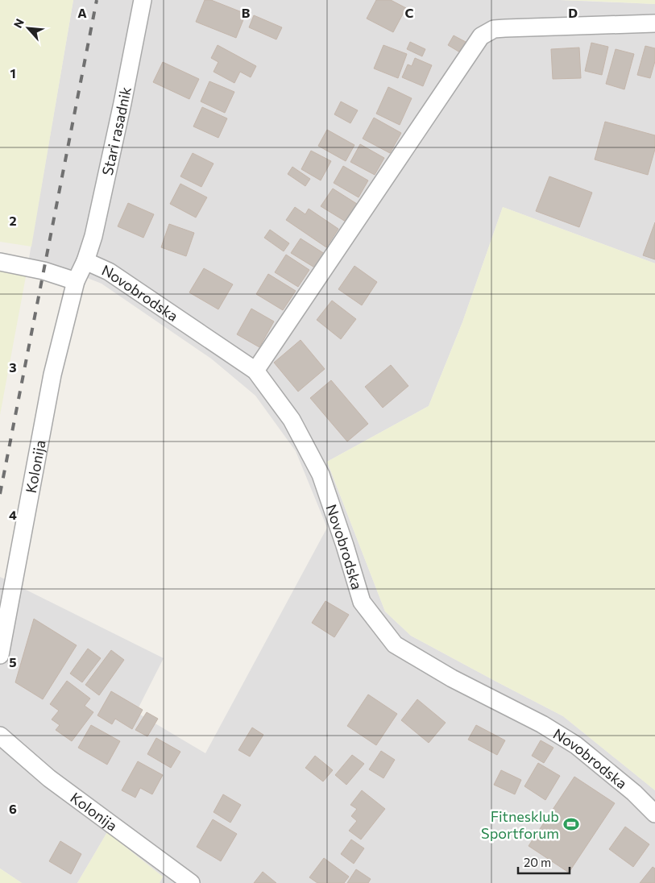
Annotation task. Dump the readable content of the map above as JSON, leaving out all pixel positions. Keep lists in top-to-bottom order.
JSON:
{
  "streets": {
    "street": ["Stari rasadnik", "Novobrodska", "Kolonija"]
  },
  "crossings": [
    ["Stari rasadnik", "Novobrodska"],
    ["Novobrodska", "Kolonija"]
  ],
  "places": {
    "sports": ["Fitnesklub Sportforum"]
  },
  "scale_bar": "20 m",
  "north": "top left",
  "grid": {
    "columns": [
      "A",
      "B",
      "C",
      "D"
    ],
    "rows": [
      "1",
      "2",
      "3",
      "4",
      "5",
      "6"
    ]
  }
}
